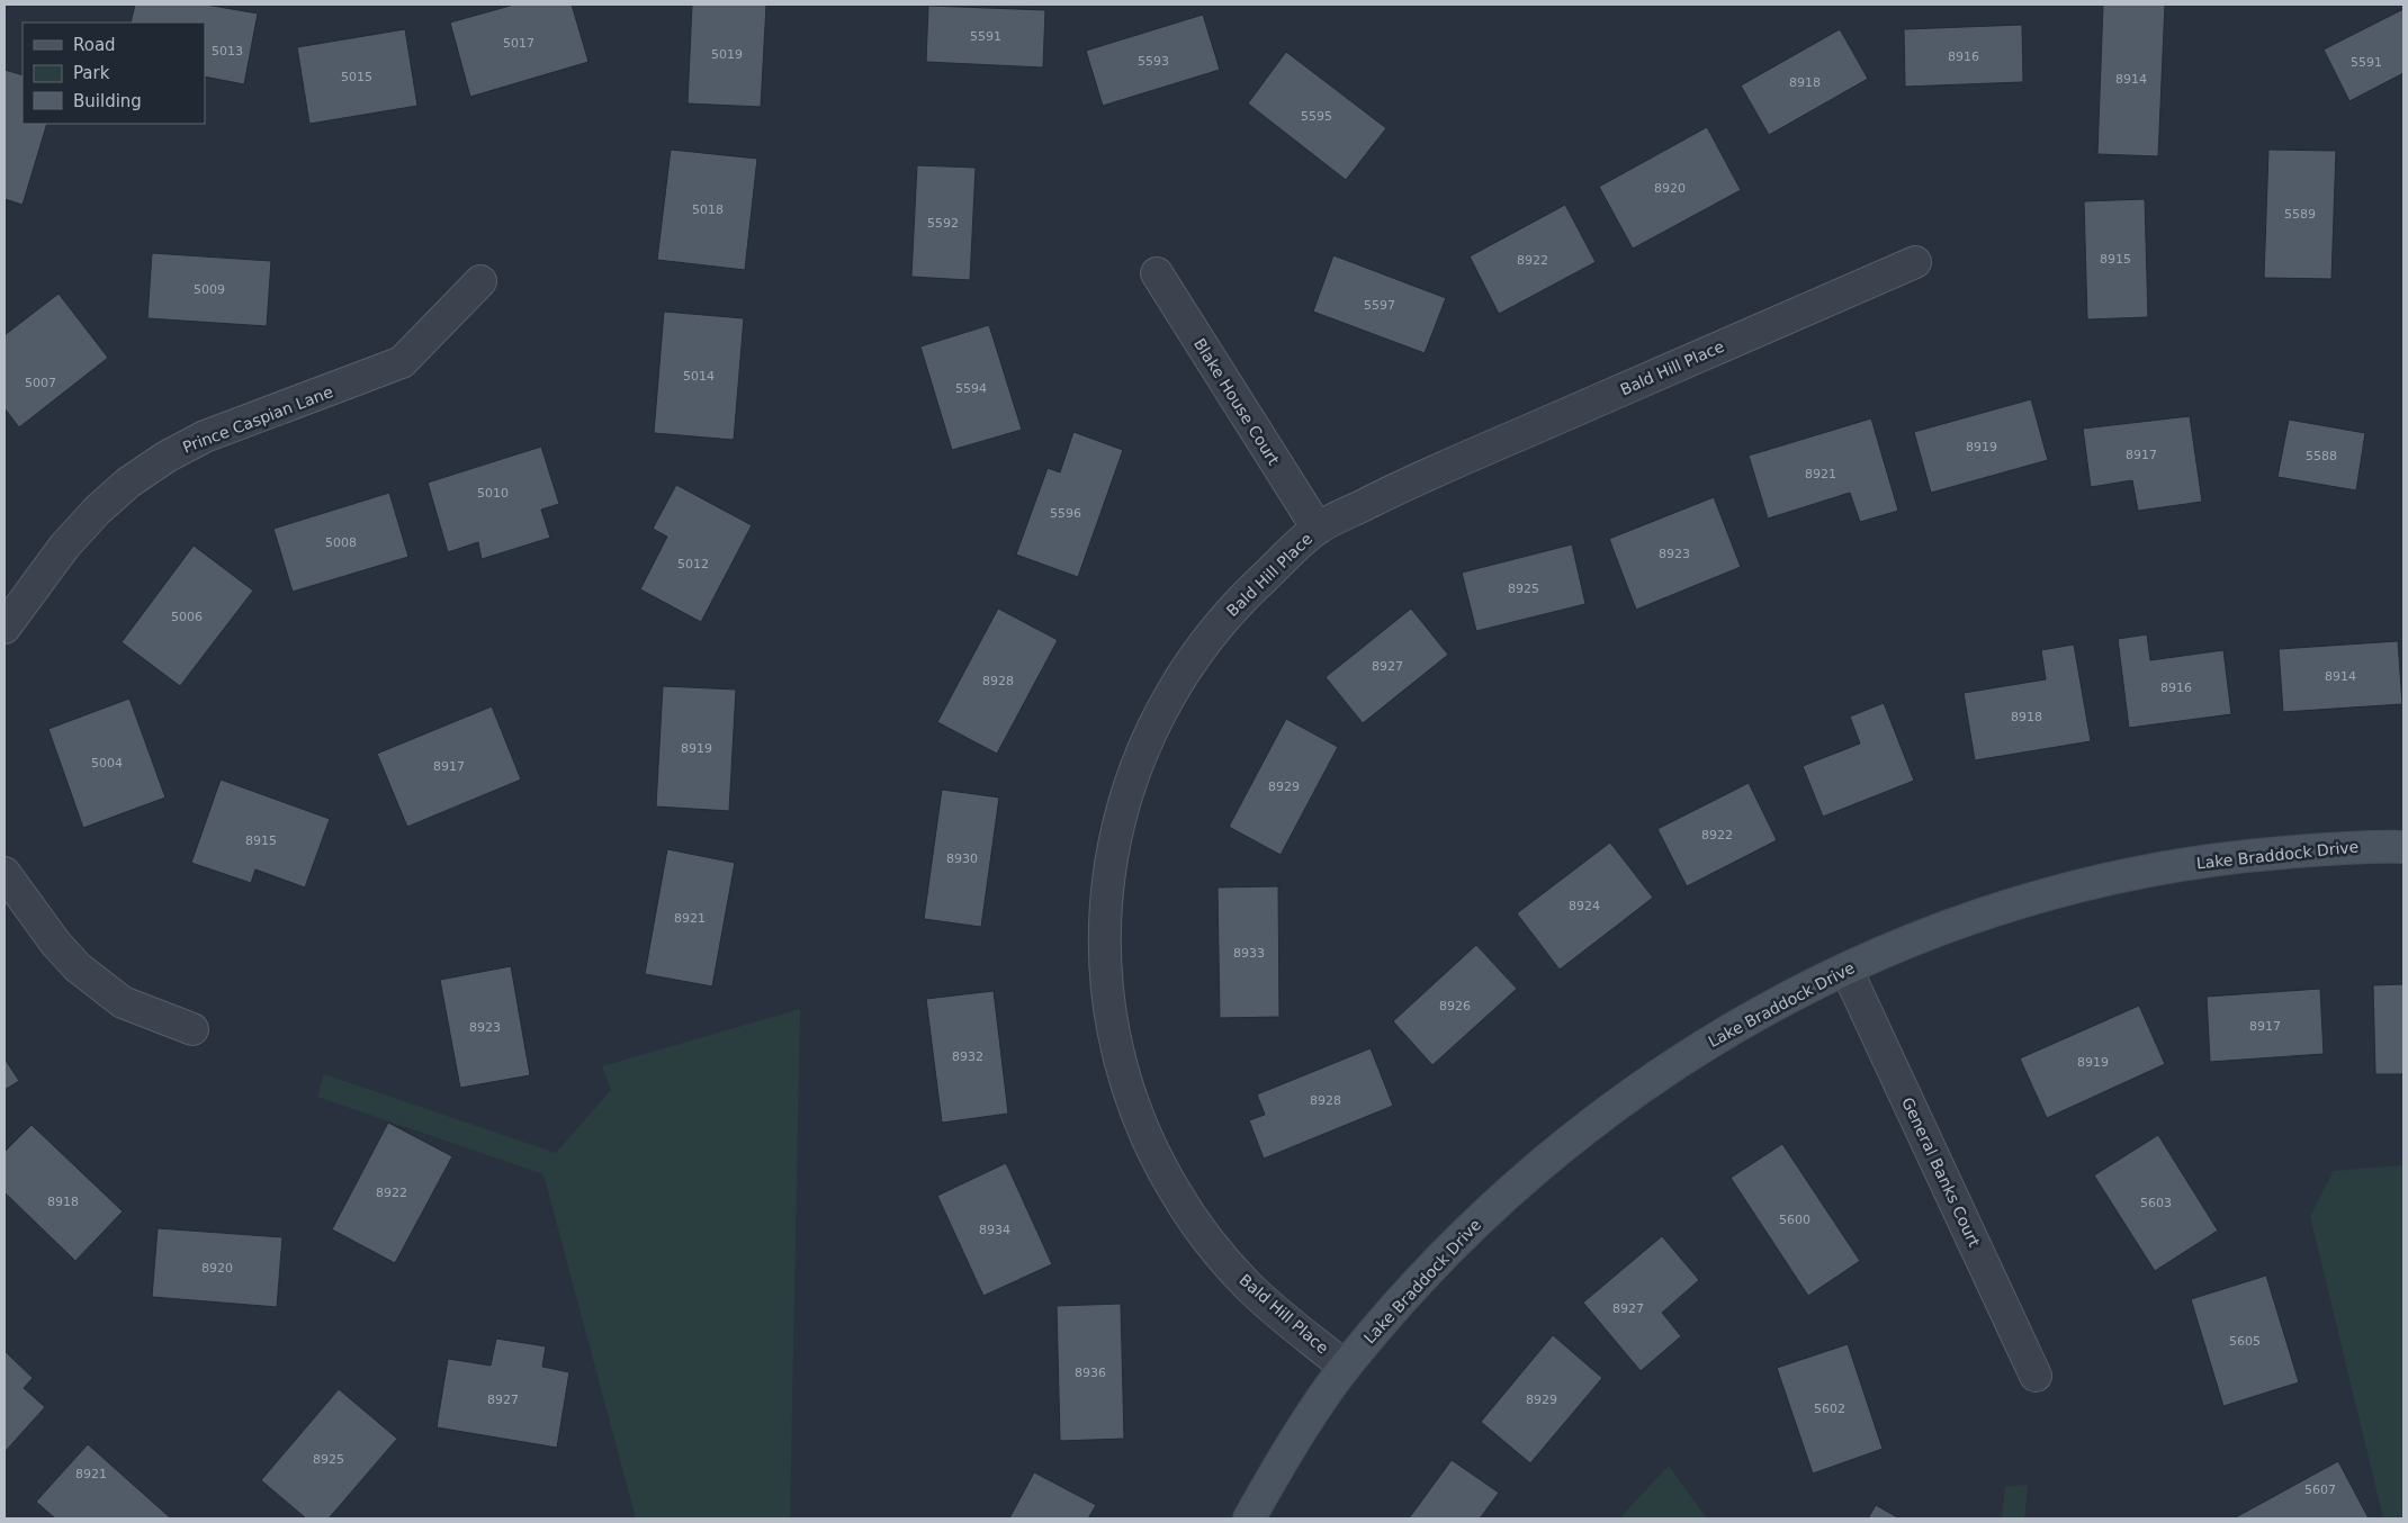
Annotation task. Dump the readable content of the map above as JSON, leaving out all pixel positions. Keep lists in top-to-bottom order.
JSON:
{
  "streets": {
    "street": [
      "Bald Hill Place",
      "Blake House Court",
      "Prince Caspian Lane",
      "Lake Braddock Drive",
      "General Banks Court"
    ]
  },
  "crossings": [
    ["Bald Hill Place", "Blake House Court"],
    ["Bald Hill Place", "Lake Braddock Drive"],
    ["Lake Braddock Drive", "General Banks Court"]
  ],
  "house_numbers": [
    "5591",
    "5017",
    "5013",
    "5019",
    "8916",
    "5593",
    "5591",
    "5015",
    "8914",
    "8918",
    "5595",
    "8920",
    "5018",
    "5589",
    "5592",
    "8915",
    "8922",
    "5009",
    "5597",
    "5014",
    "5007",
    "5594",
    "8919",
    "8917",
    "5588",
    "8921",
    "5010",
    "5596",
    "5008",
    "8923",
    "5012",
    "8925",
    "5006",
    "8927",
    "8914",
    "8928",
    "8916",
    "8918",
    "8919",
    "5004",
    "8917",
    "8929",
    "8922",
    "8915",
    "8930",
    "8924",
    "8921",
    "8933",
    "8926",
    "8917",
    "8923",
    "8932",
    "8919",
    "8928",
    "8922",
    "8918",
    "5603",
    "5600",
    "8934",
    "8920",
    "8927",
    "5605",
    "8936",
    "8927",
    "8929",
    "5602",
    "8925",
    "8921",
    "5607"
  ],
  "legend": ["Road", "Park", "Building"]
}
